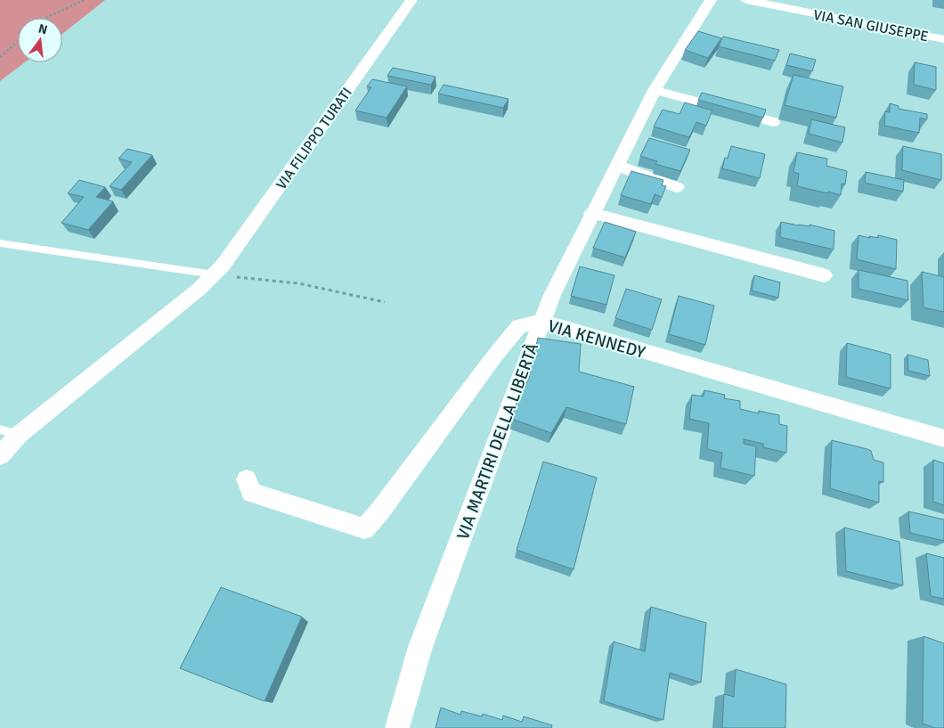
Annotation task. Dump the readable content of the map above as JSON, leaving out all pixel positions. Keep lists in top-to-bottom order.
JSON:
{
  "streets": {
    "street": [
      "VIA SAN GIUSEPPE",
      "VIA FILIPPO TURATI",
      "VIA KENNEDY",
      "VIA MARTIRI DELLA LIBERTÀ"
    ]
  },
  "crossings": [
    ["VIA KENNEDY", "VIA MARTIRI DELLA LIBERTÀ"]
  ],
  "north": "top"
}
